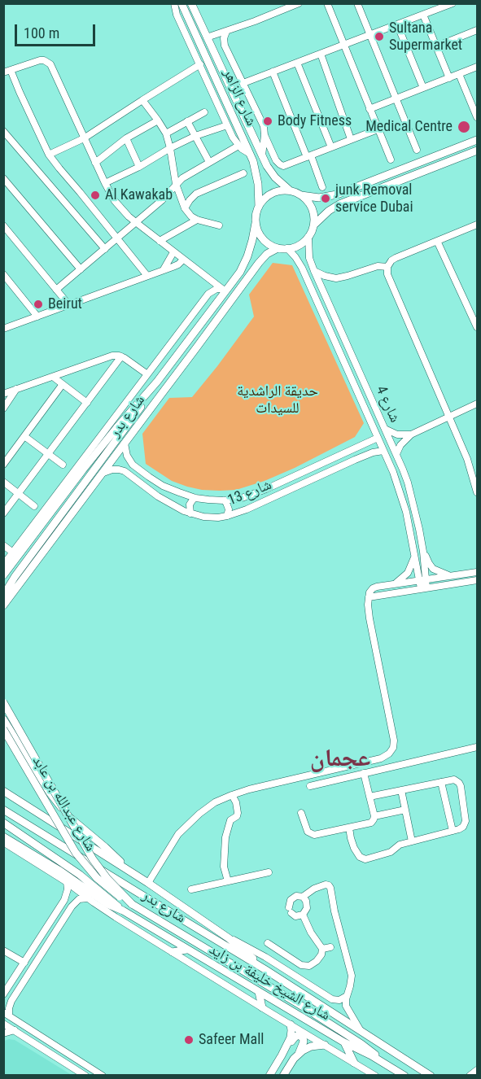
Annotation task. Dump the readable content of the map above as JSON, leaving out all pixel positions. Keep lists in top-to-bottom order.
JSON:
{
  "streets": {
    "main road": [
      "شارع الزاهر",
      "شارع بدر",
      "شارع عبدالله بن عابد",
      "شارع الشيخ خليفة بن زايد"
    ],
    "street": ["شارع 4", "شارع 13"]
  },
  "crossings": [
    ["شارع الزاهر", "شارع 4"],
    ["شارع الزاهر", "شارع بدر"],
    ["شارع 4", "شارع بدر"],
    ["شارع 4", "شارع 13"],
    ["شارع بدر", "شارع 13"],
    ["شارع بدر", "شارع عبدالله بن عابد"],
    ["شارع بدر", "شارع الشيخ خليفة بن زايد"],
    ["شارع عبدالله بن عابد", "شارع الشيخ خليفة بن زايد"]
  ],
  "districts": ["عجمان"],
  "parks": ["حديقة الراشدية للسيدات"],
  "places": [
    "Sultana Supermarket",
    "Body Fitness",
    "Medical Centre",
    "Al Kawakab",
    "junk Removal service Dubai",
    "Beirut",
    "Safeer Mall"
  ],
  "scale_bar": "100 m"
}
